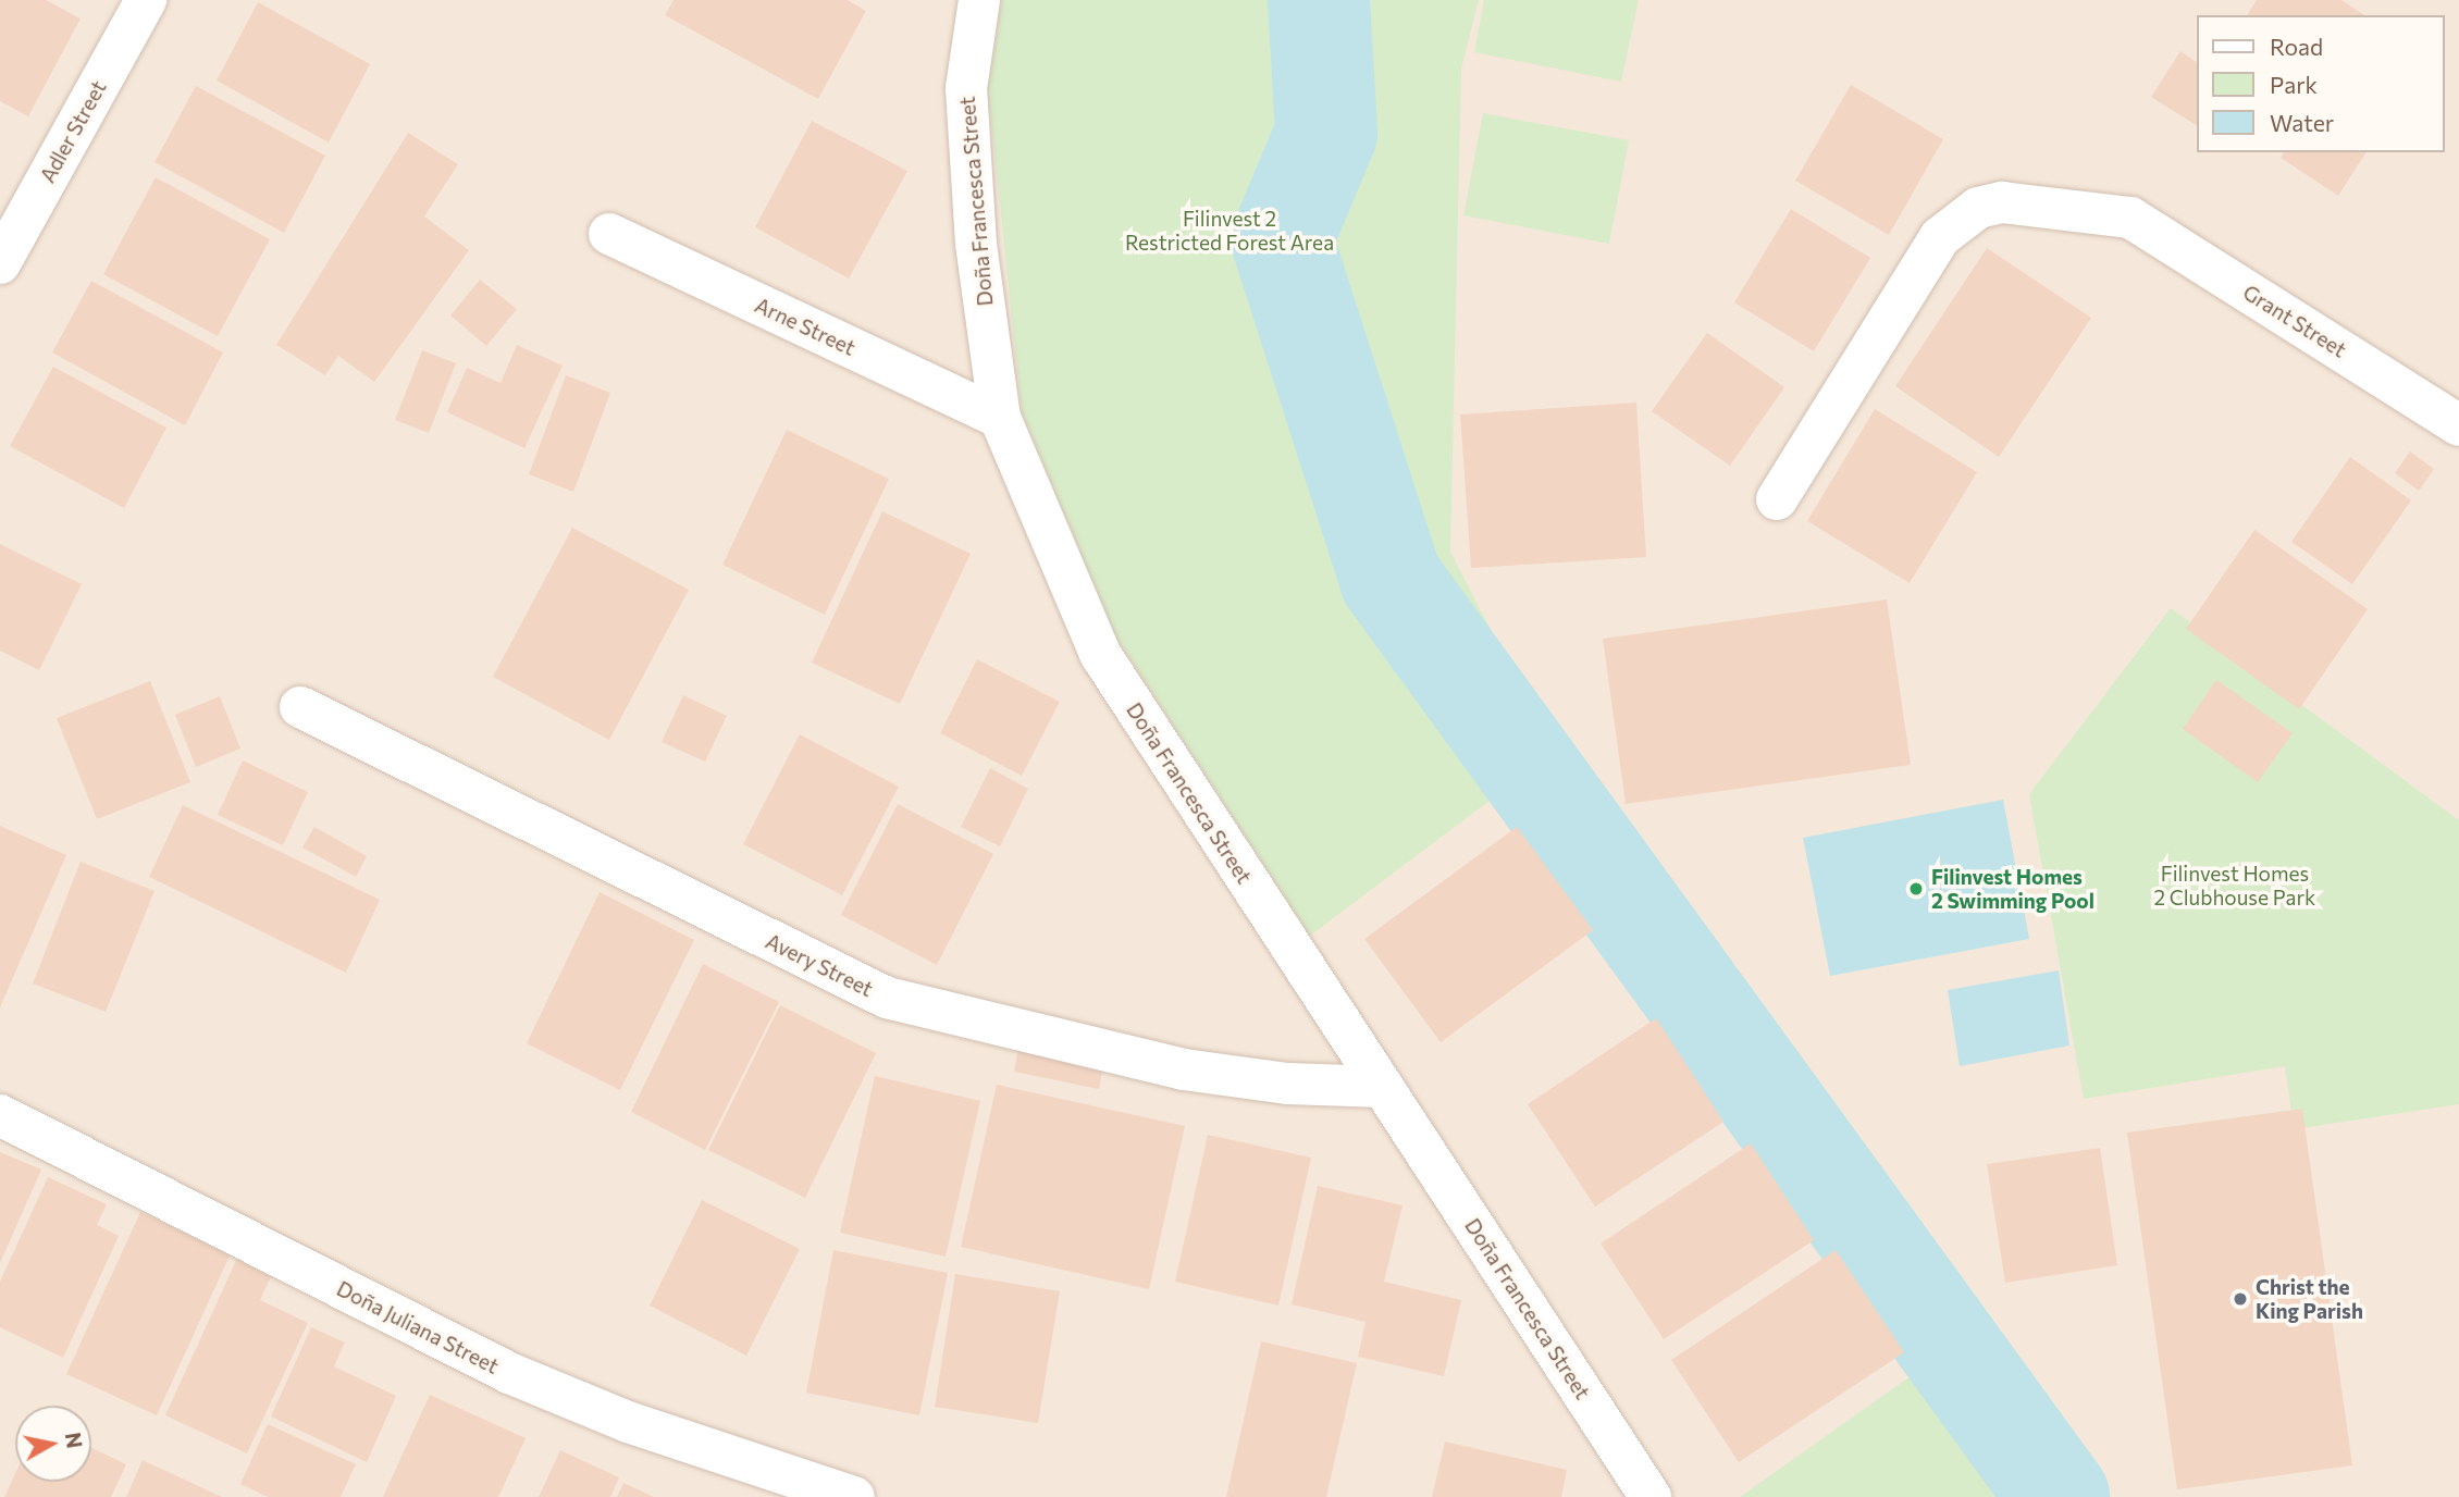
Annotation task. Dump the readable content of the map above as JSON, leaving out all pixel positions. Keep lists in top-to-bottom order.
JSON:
{
  "streets": {
    "street": [
      "Adler Street",
      "Doña Francesca Street",
      "Grant Street",
      "Arne Street",
      "Avery Street",
      "Doña Juliana Street"
    ]
  },
  "crossings": [
    ["Doña Francesca Street", "Arne Street"],
    ["Doña Francesca Street", "Avery Street"]
  ],
  "parks": ["Filinvest 2 Restricted Forest Area", "Filinvest Homes 2 Clubhouse Park"],
  "places": ["Filinvest Homes 2 Swimming Pool", "Christ the King Parish"],
  "legend": ["Road", "Park", "Water"],
  "north": "right"
}
